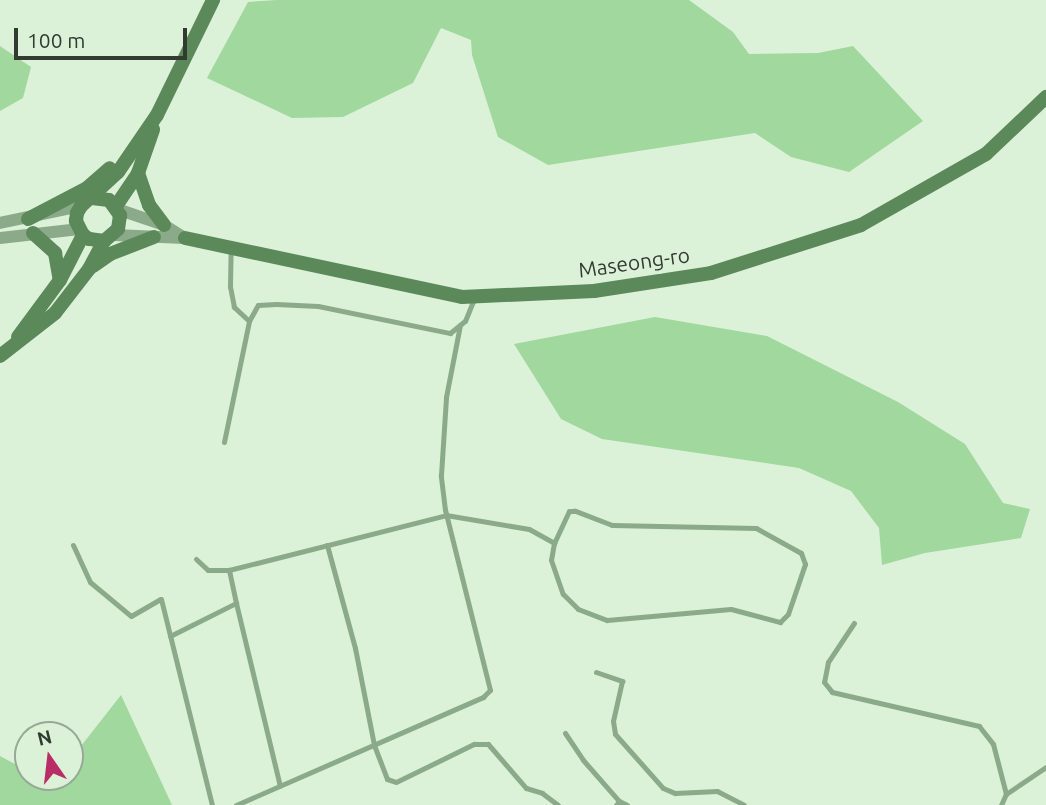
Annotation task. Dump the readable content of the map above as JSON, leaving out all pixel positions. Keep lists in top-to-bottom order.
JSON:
{
  "streets": {
    "main road": ["Maseong-ro"]
  },
  "scale_bar": "100 m",
  "north": "top"
}
